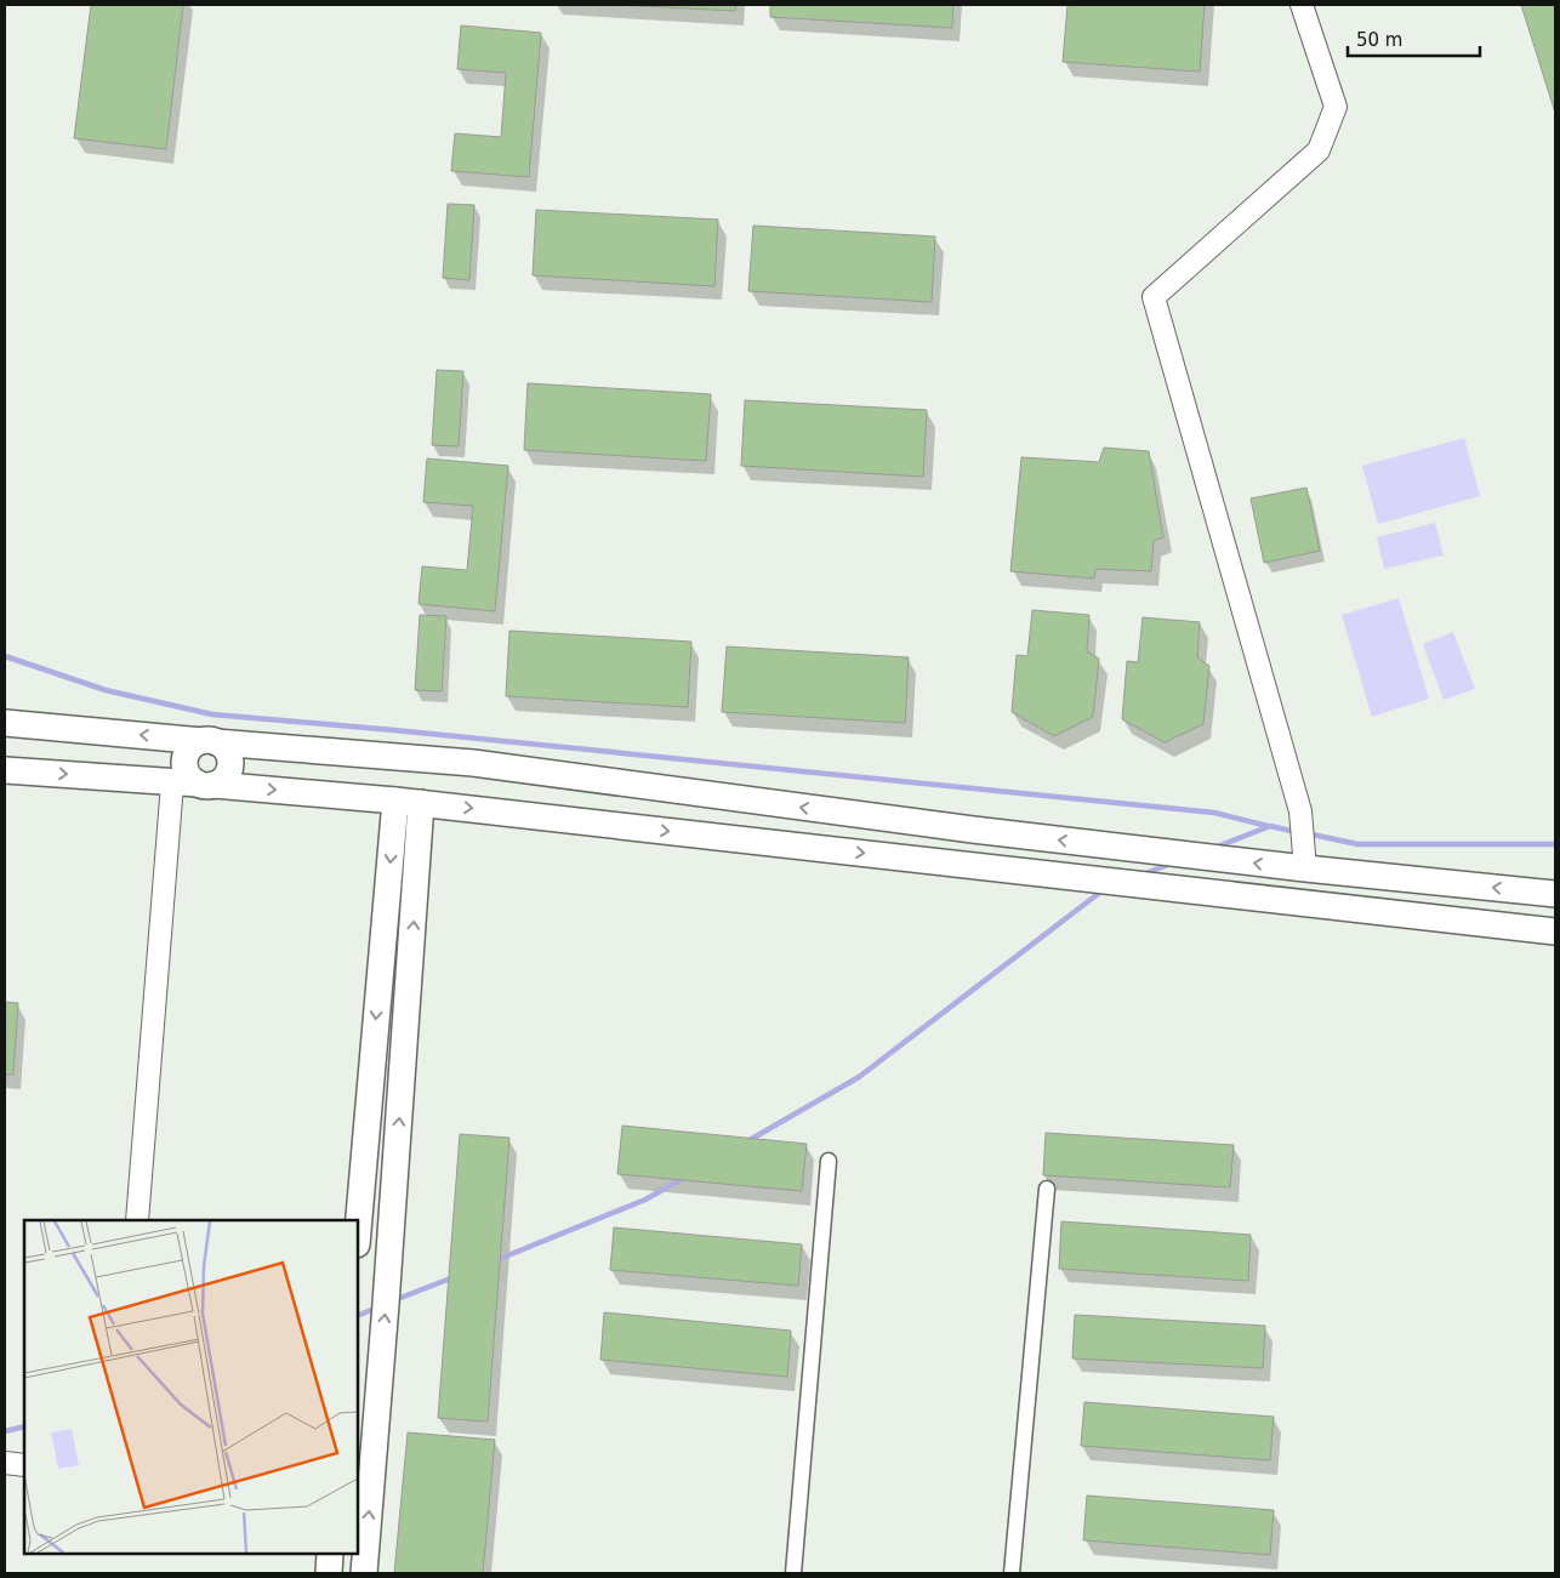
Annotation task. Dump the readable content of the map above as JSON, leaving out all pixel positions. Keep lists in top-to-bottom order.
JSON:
{
  "scale_bar": "50 m"
}
